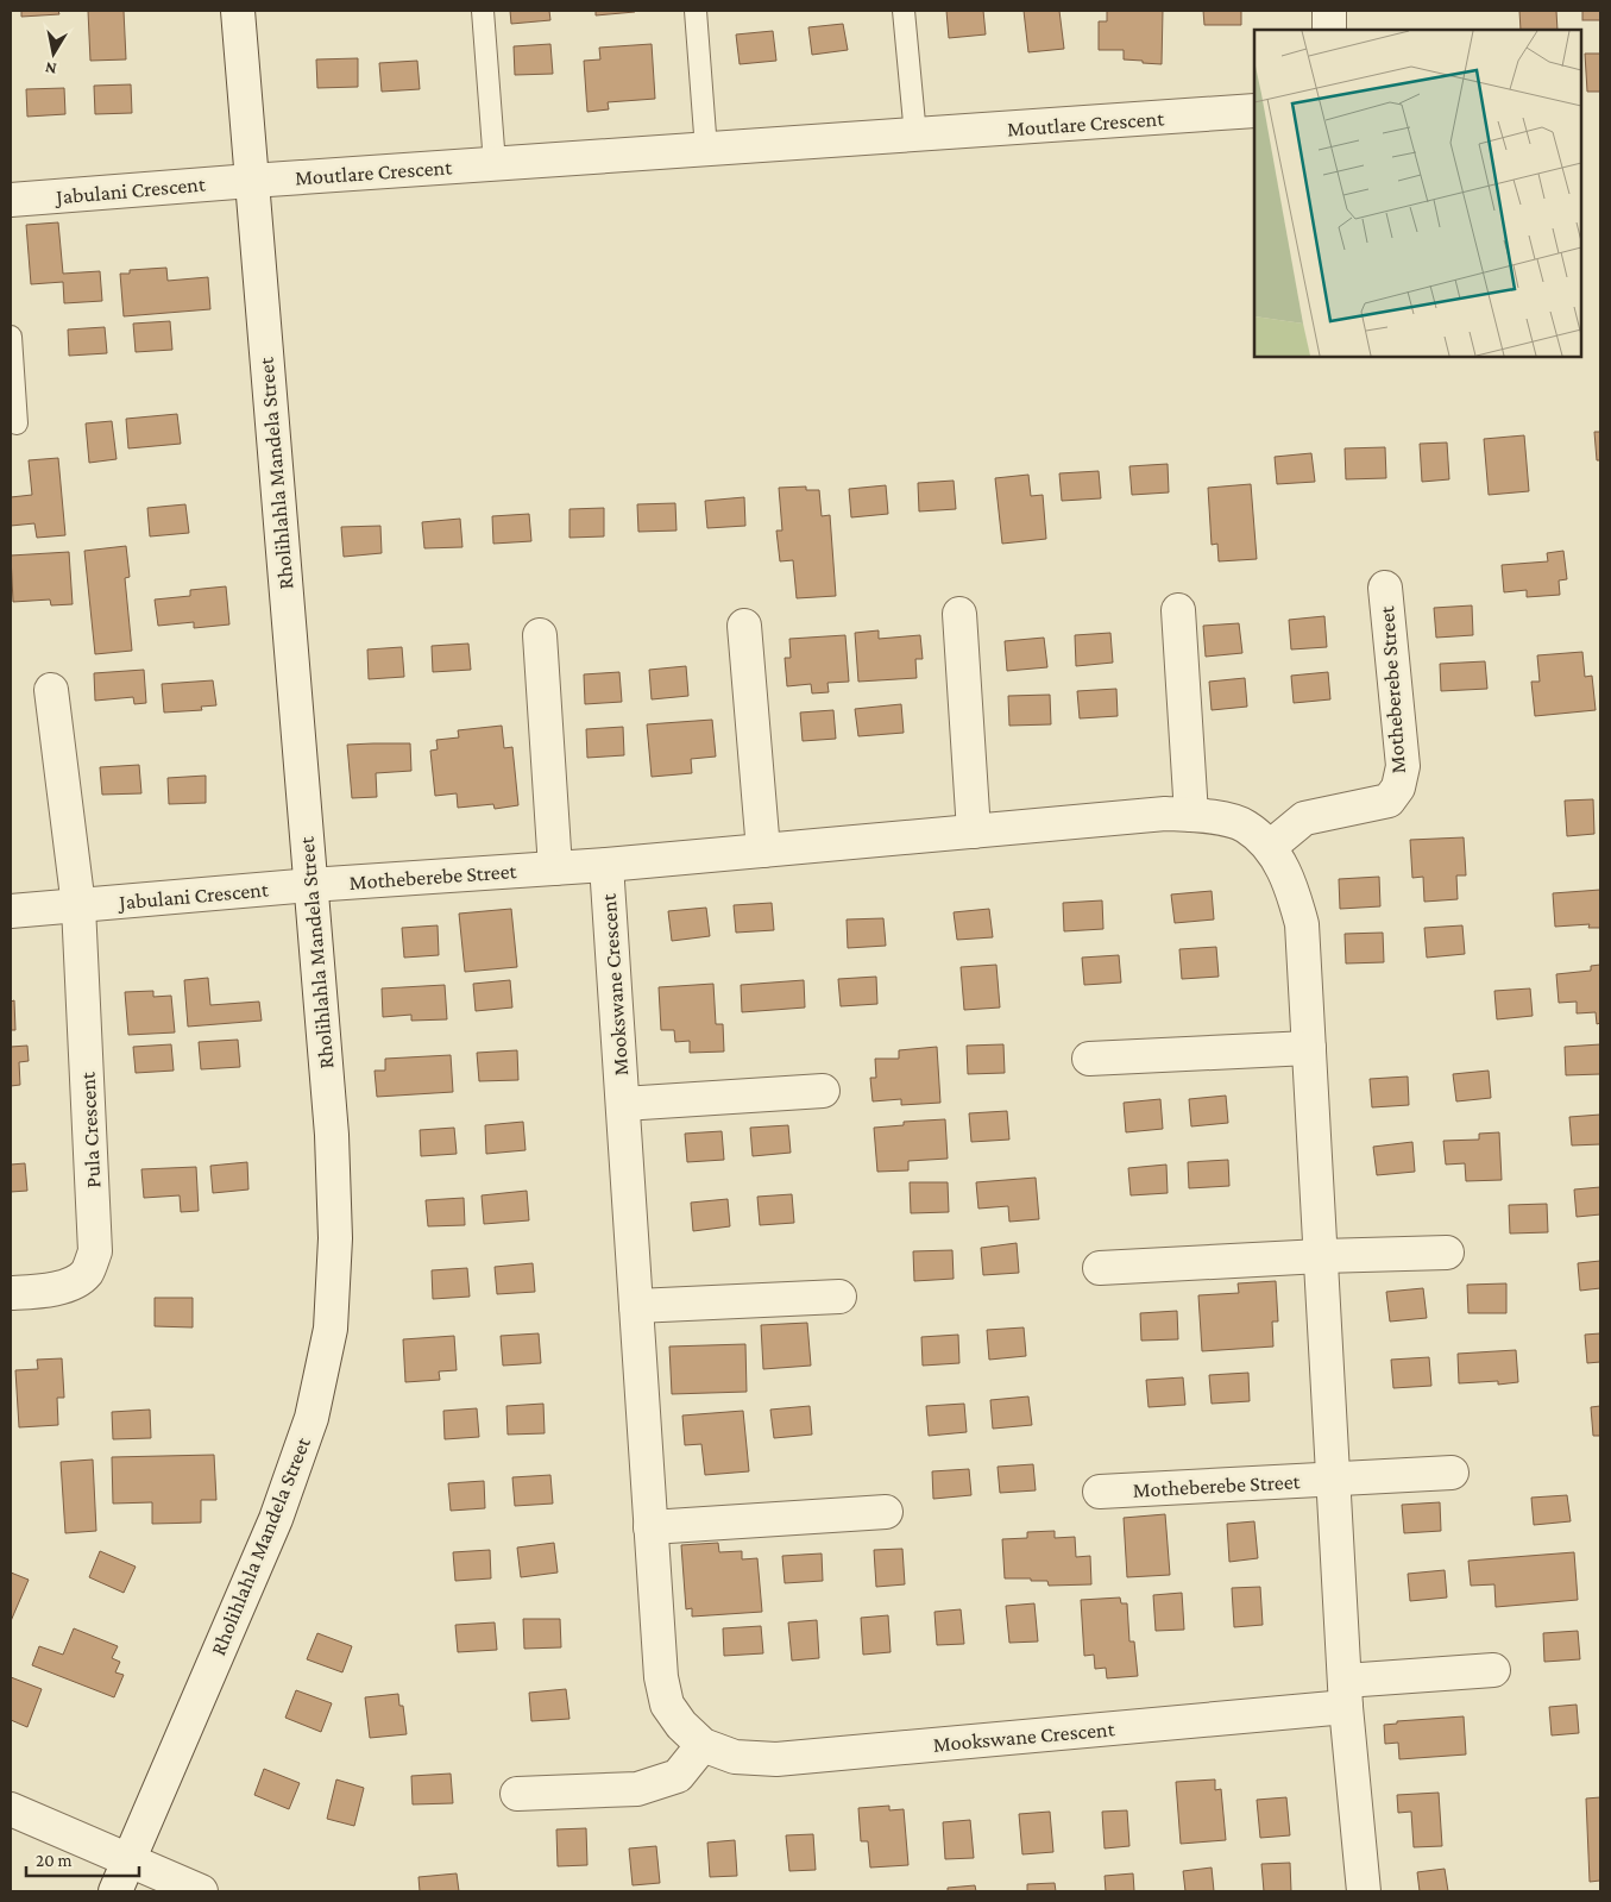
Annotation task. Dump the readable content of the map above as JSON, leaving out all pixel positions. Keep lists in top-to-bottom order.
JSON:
{
  "streets": {
    "street": [
      "Moutlare Crescent",
      "Jabulani Crescent",
      "Rholihlahla Mandela Street",
      "Motheberebe Street",
      "Mookswane Crescent",
      "Pula Crescent"
    ]
  },
  "crossings": [
    ["Moutlare Crescent", "Jabulani Crescent"],
    ["Moutlare Crescent", "Rholihlahla Mandela Street"],
    ["Jabulani Crescent", "Rholihlahla Mandela Street"],
    ["Jabulani Crescent", "Motheberebe Street"],
    ["Jabulani Crescent", "Pula Crescent"],
    ["Rholihlahla Mandela Street", "Motheberebe Street"],
    ["Motheberebe Street", "Mookswane Crescent"]
  ],
  "scale_bar": "20 m",
  "north": "bottom"
}
